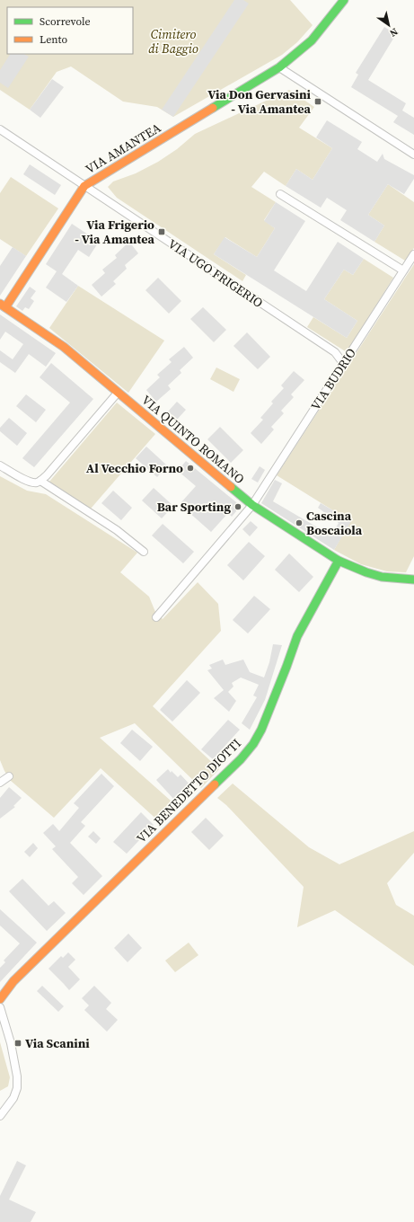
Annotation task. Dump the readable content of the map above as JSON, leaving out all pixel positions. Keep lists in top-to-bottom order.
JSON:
{
  "streets": {
    "street": [
      "VIA AMANTEA",
      "VIA UGO FRIGERIO",
      "VIA BUDRIO",
      "VIA QUINTO ROMANO",
      "VIA BENEDETTO DIOTTI"
    ]
  },
  "crossings": [
    ["VIA AMANTEA", "VIA UGO FRIGERIO"],
    ["VIA AMANTEA", "VIA QUINTO ROMANO"],
    ["VIA UGO FRIGERIO", "VIA BUDRIO"],
    ["VIA BUDRIO", "VIA QUINTO ROMANO"],
    ["VIA QUINTO ROMANO", "VIA BENEDETTO DIOTTI"]
  ],
  "parks": ["Cimitero di Baggio"],
  "places": {
    "transit": ["Via Don Gervasini - Via Amantea", "Via Frigerio - Via Amantea", "Via Scanini"],
    "other": ["Al Vecchio Forno", "Bar Sporting", "Cascina Boscaiola"]
  },
  "legend": ["Scorrevole", "Lento"],
  "north": "bottom right"
}
